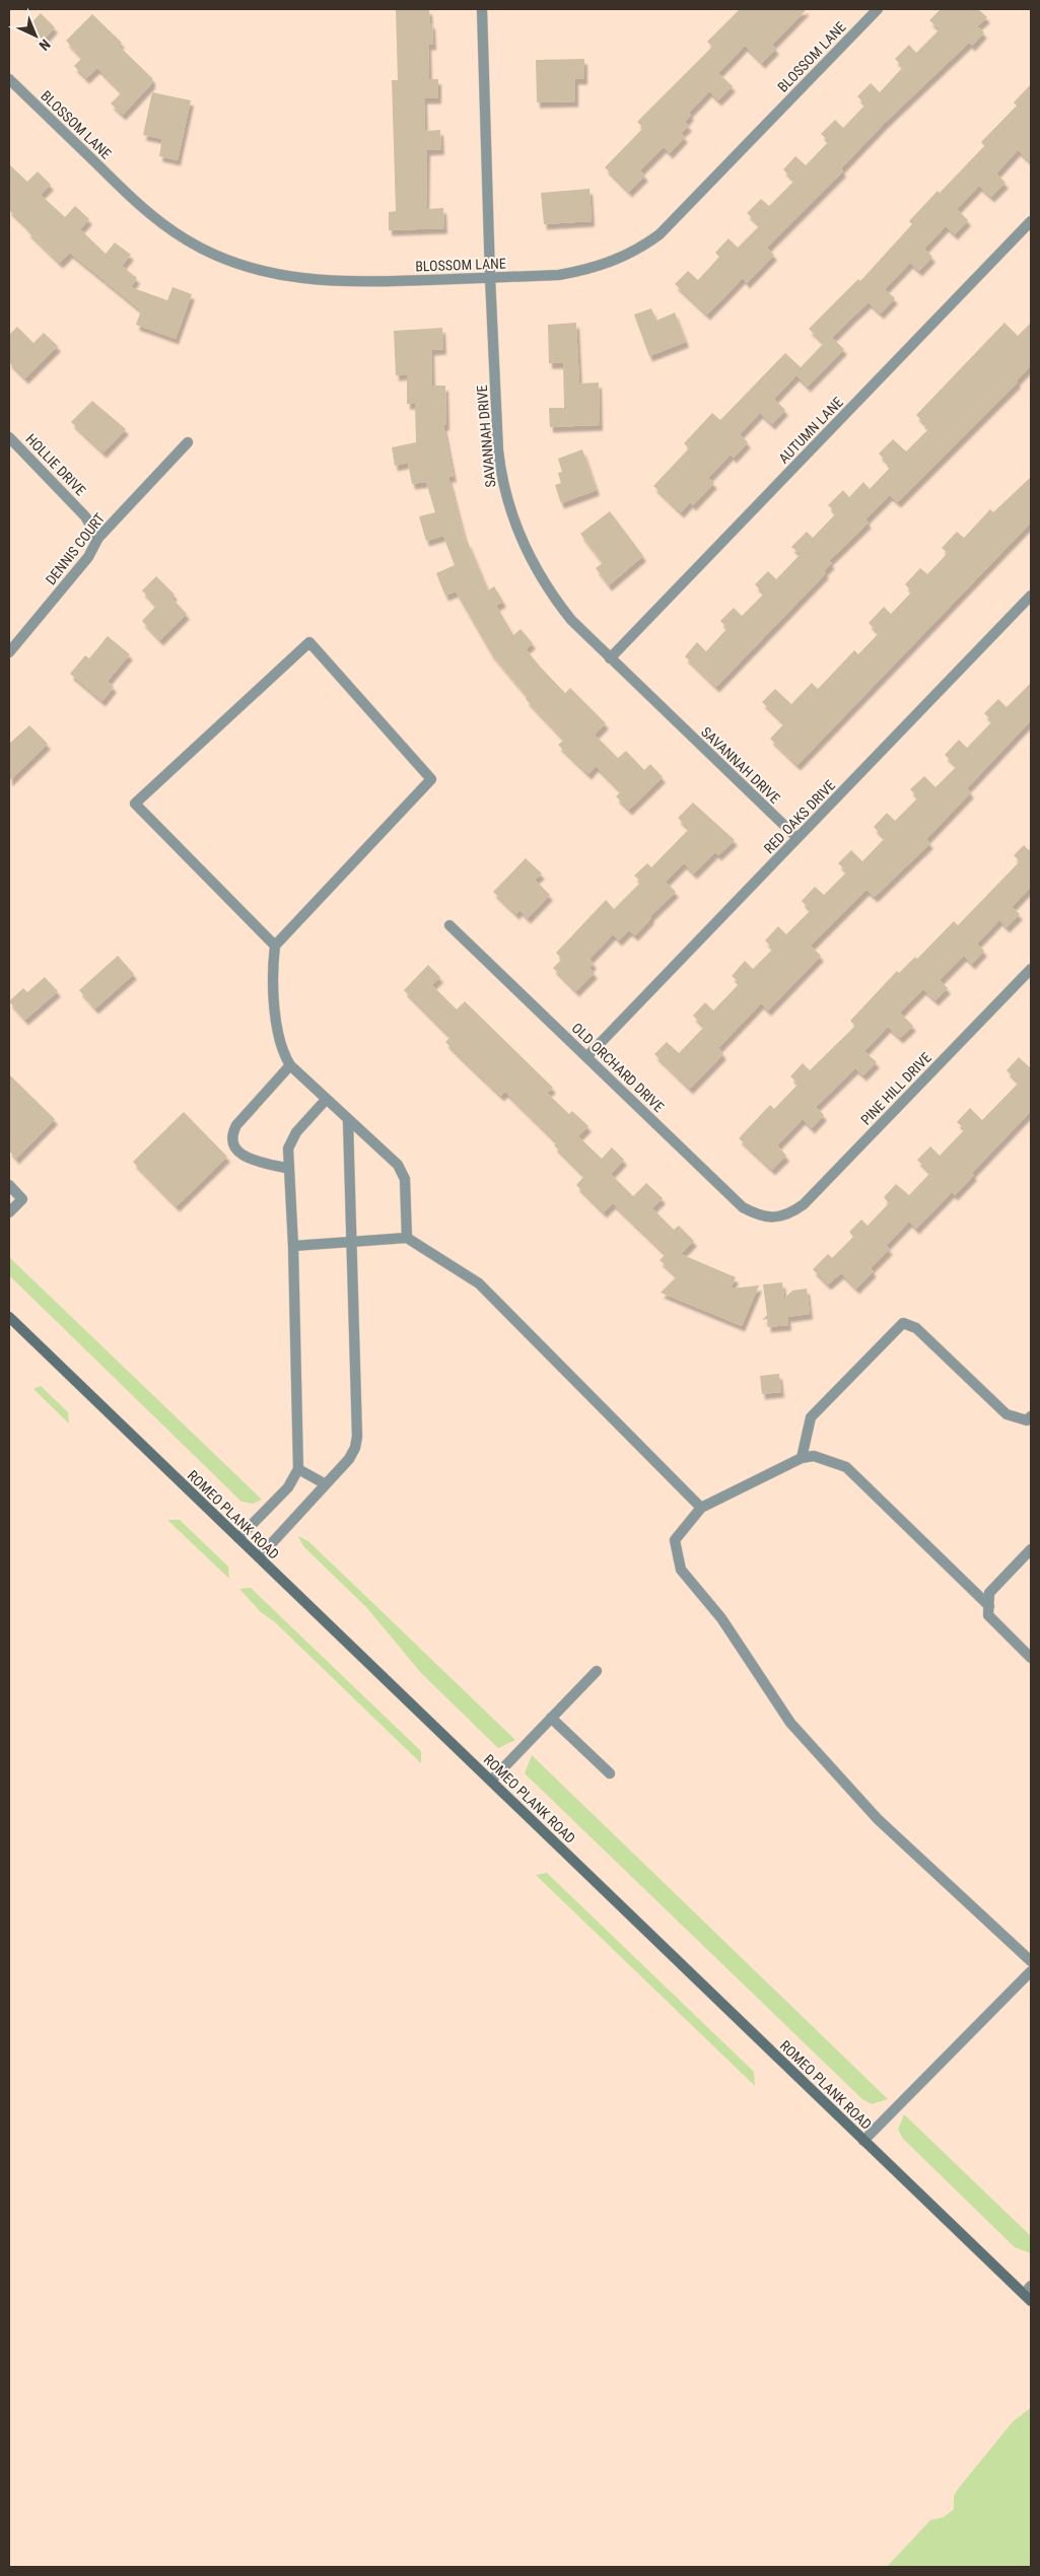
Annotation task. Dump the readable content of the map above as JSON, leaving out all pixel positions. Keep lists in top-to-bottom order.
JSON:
{
  "streets": {
    "main road": ["ROMEO PLANK ROAD"],
    "street": [
      "BLOSSOM LANE",
      "AUTUMN LANE",
      "SAVANNAH DRIVE",
      "HOLLIE DRIVE",
      "DENNIS COURT",
      "RED OAKS DRIVE",
      "OLD ORCHARD DRIVE",
      "PINE HILL DRIVE"
    ]
  },
  "crossings": [
    ["BLOSSOM LANE", "SAVANNAH DRIVE"],
    ["AUTUMN LANE", "SAVANNAH DRIVE"],
    ["SAVANNAH DRIVE", "RED OAKS DRIVE"],
    ["HOLLIE DRIVE", "DENNIS COURT"],
    ["RED OAKS DRIVE", "OLD ORCHARD DRIVE"],
    ["OLD ORCHARD DRIVE", "PINE HILL DRIVE"]
  ],
  "north": "bottom right"
}
